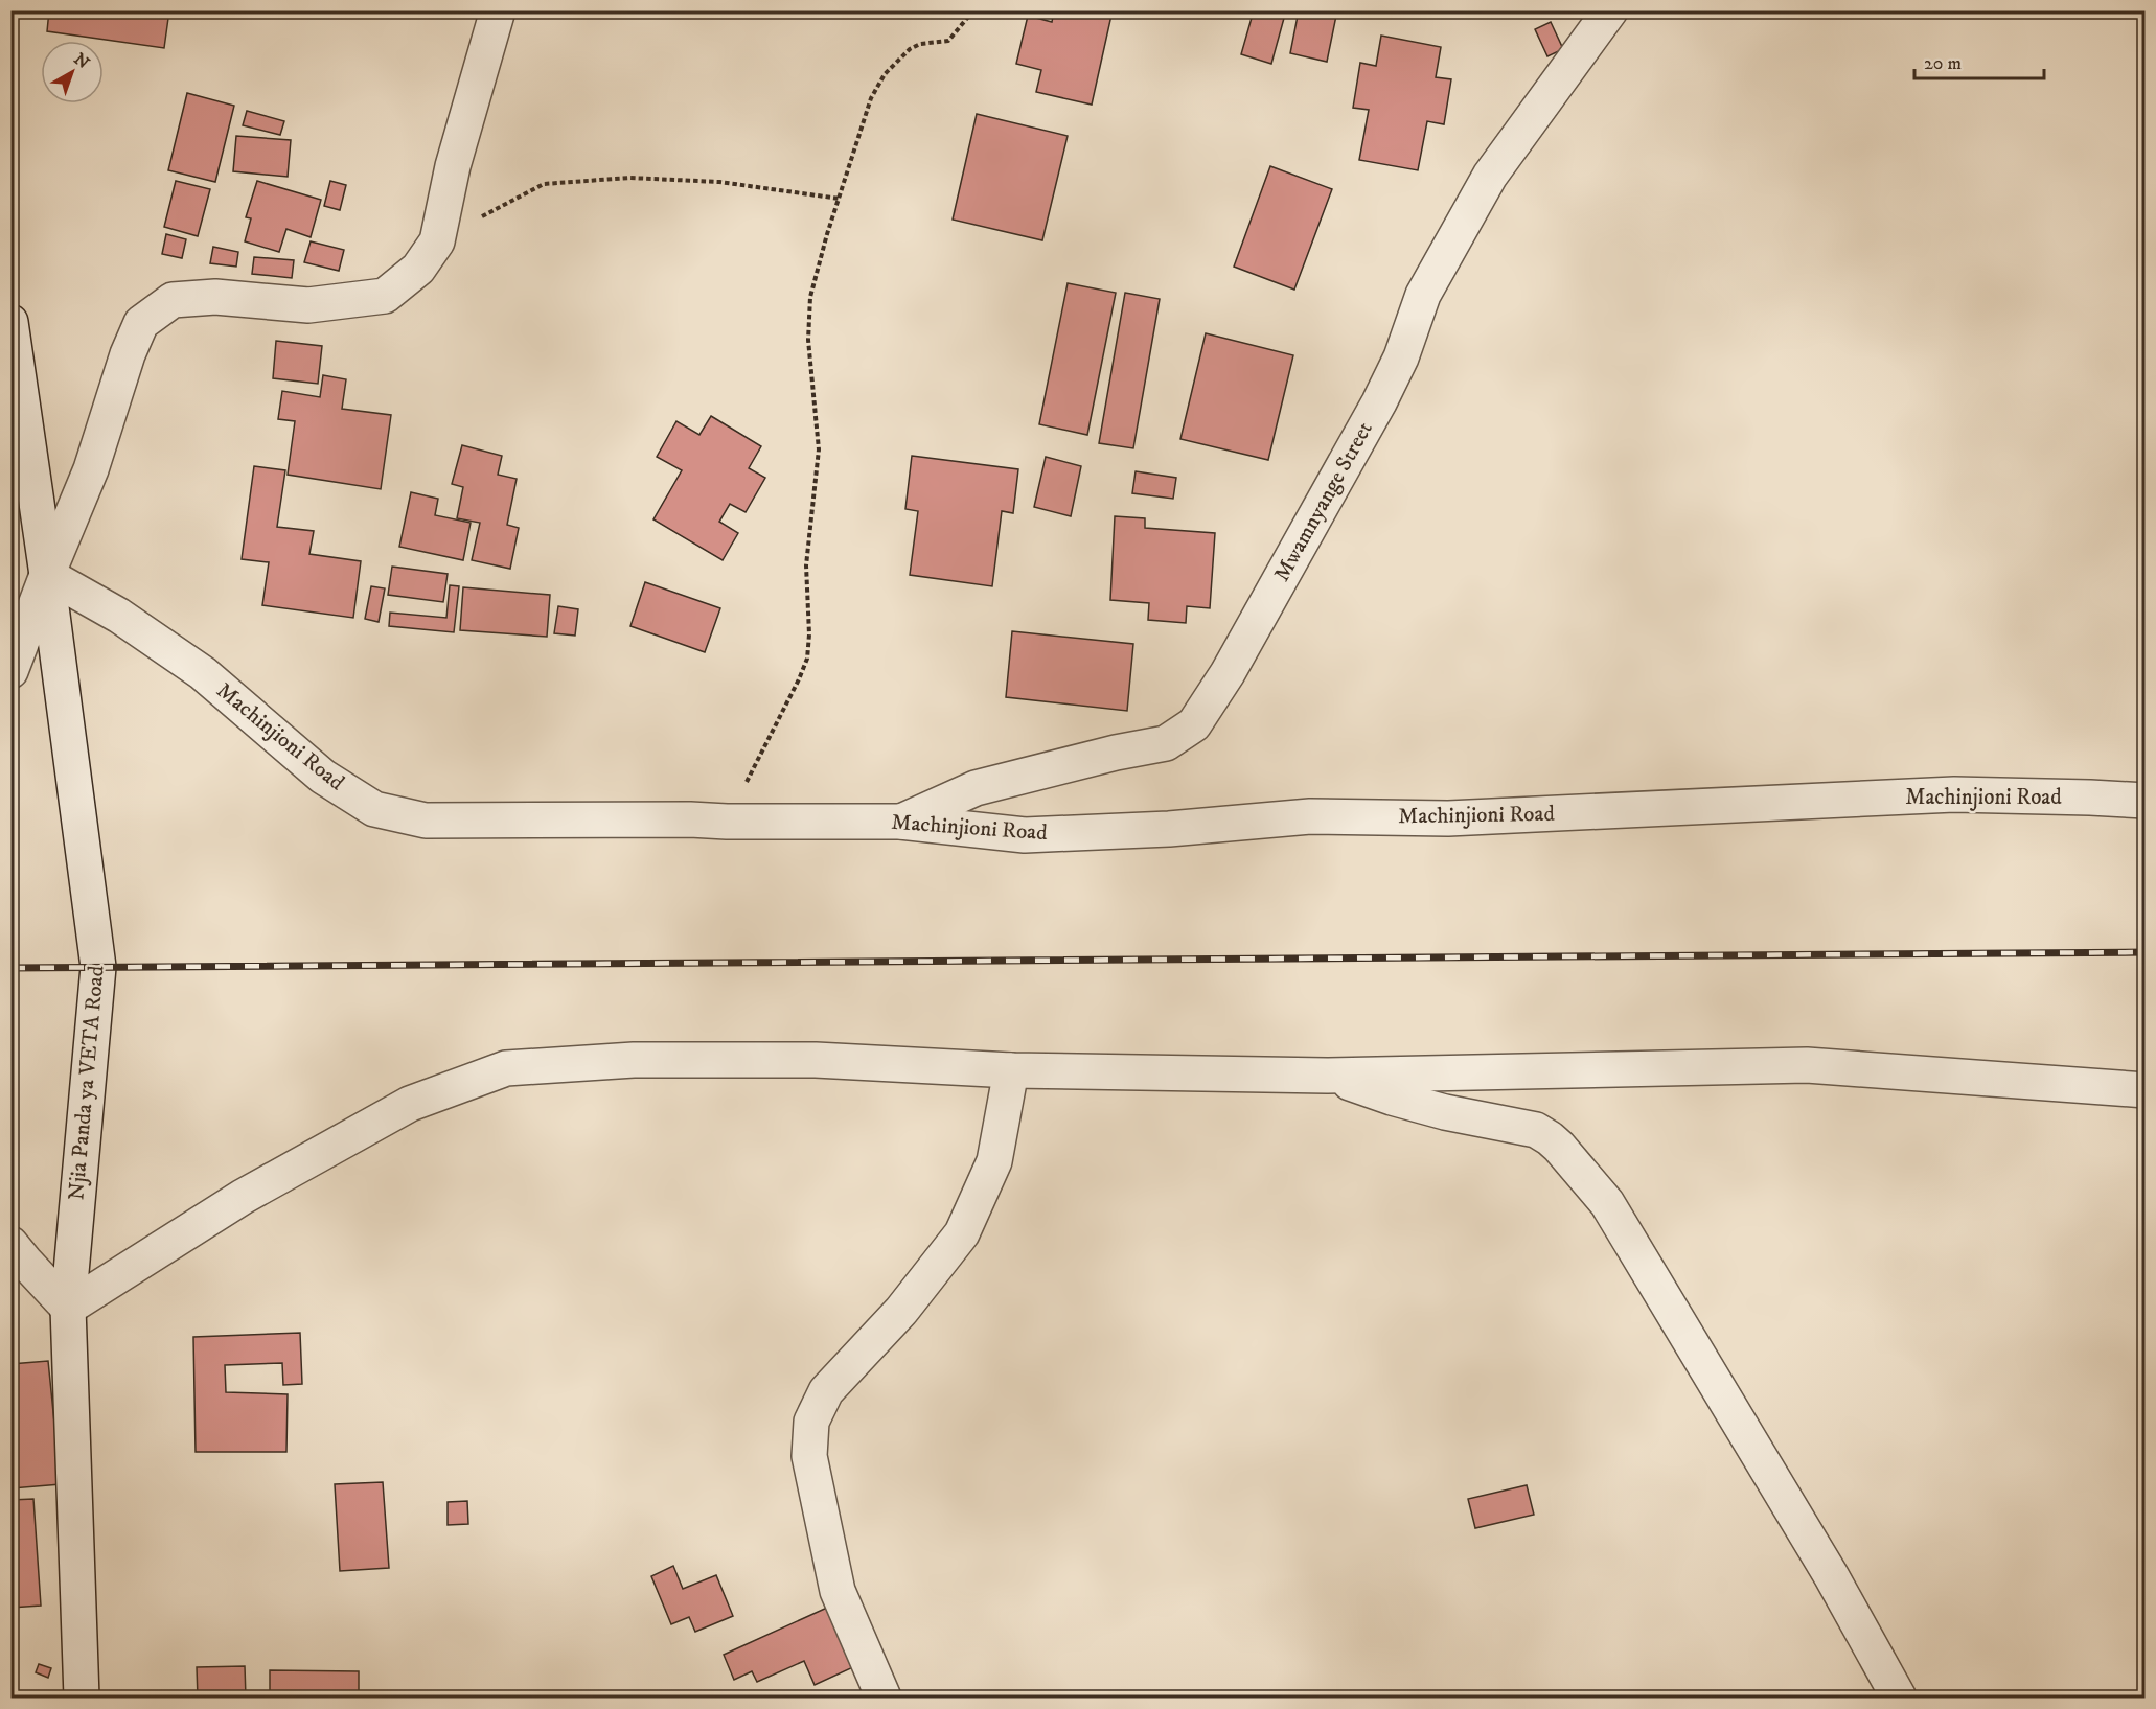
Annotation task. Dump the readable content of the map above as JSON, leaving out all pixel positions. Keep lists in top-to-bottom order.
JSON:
{
  "streets": {
    "street": ["Mwamnyange Street", "Machinjioni Road", "Njia Panda ya VETA Road"]
  },
  "crossings": [
    ["Mwamnyange Street", "Machinjioni Road"],
    ["Machinjioni Road", "Njia Panda ya VETA Road"]
  ],
  "scale_bar": "20 m",
  "north": "top right"
}
